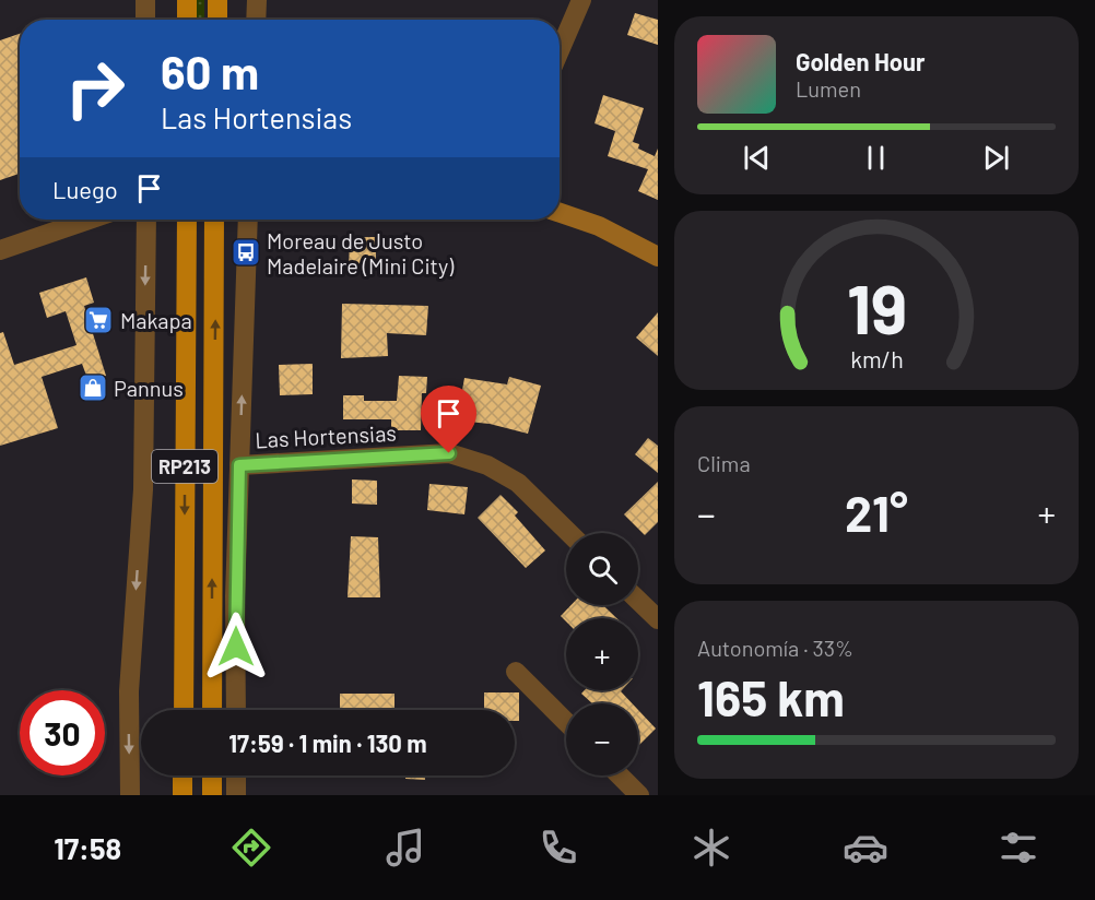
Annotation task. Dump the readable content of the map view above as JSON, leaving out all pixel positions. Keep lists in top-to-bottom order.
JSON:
{
  "streets": {
    "main road": ["RP213"],
    "street": ["Las Hortensias"]
  },
  "places": {
    "bus stop": ["Moreau de Justo Madelaire (Mini City)"],
    "supermarket": ["Makapa"],
    "shop": ["Pannus"]
  },
  "page": {
    "turn": ["60 m", "Las Hortensias"],
    "song": ["Golden Hour", "Lumen"],
    "then": "Luego",
    "tile": [
      "Clima",
      ["Autonomía · 33%", "165 km"]
    ],
    "heat": ["−", "21°", "+"],
    "map_buttons": ["+", "−"],
    "limit": "30",
    "trip": "17:59 · 1 min · 130 m",
    "tabs": "17:58",
    "gauge": ["19", "km/h"]
  }
}
